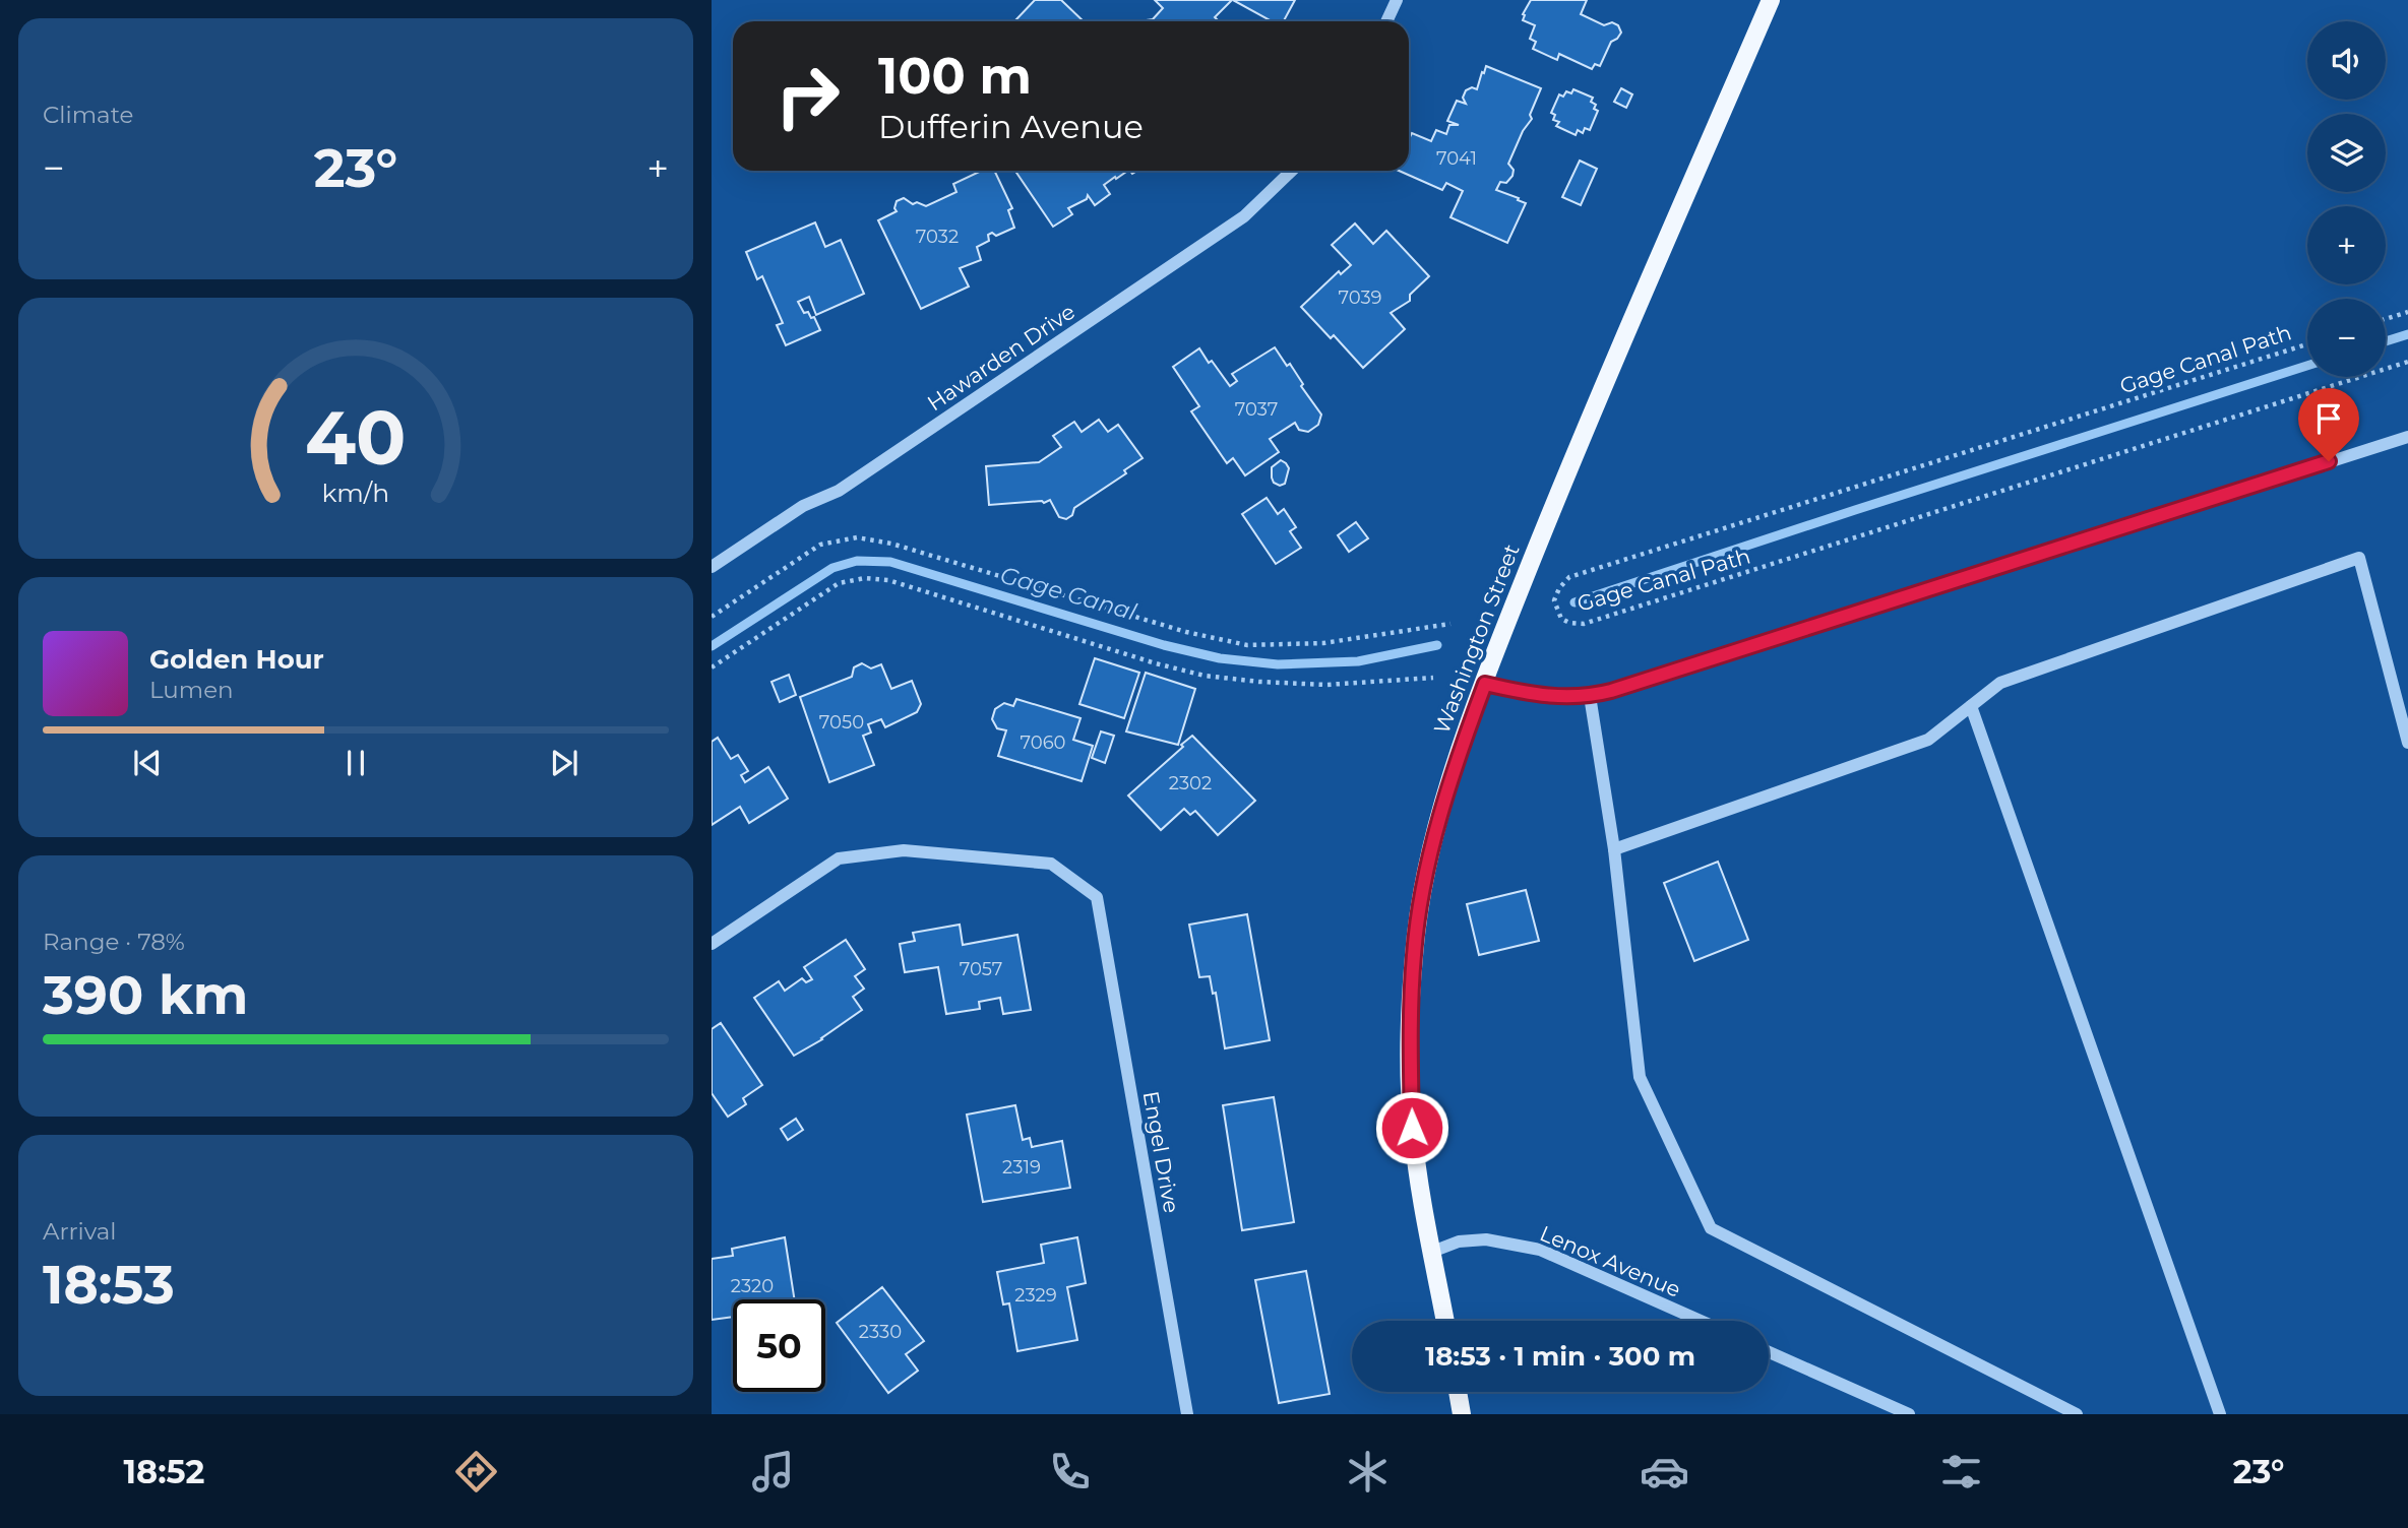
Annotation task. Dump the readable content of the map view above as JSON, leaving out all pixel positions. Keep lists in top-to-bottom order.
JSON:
{
  "streets": {
    "main road": ["Washington Street"],
    "street": ["Hawarden Drive", "Engel Drive", "Lenox Avenue"],
    "path": ["Gage Canal Path"]
  },
  "crossings": [
    ["Washington Street", "Lenox Avenue"]
  ],
  "water": ["Gage Canal"],
  "house_numbers": [
    "7041",
    "7032",
    "7039",
    "7037",
    "7050",
    "7060",
    "2302",
    "7057",
    "2319",
    "2320",
    "2329",
    "2330"
  ],
  "page": {
    "tile": [
      "Climate",
      ["Range · 78%", "390 km"],
      ["Arrival", "18:53"]
    ],
    "map_buttons": ["+", "−"],
    "turn": ["100 m", "Dufferin Avenue"],
    "heat": ["−", "23°", "+"],
    "song": ["Golden Hour", "Lumen"],
    "limit": "50",
    "trip": "18:53 · 1 min · 300 m",
    "tabs": ["18:52", "23°"],
    "gauge": ["40", "km/h"]
  }
}
